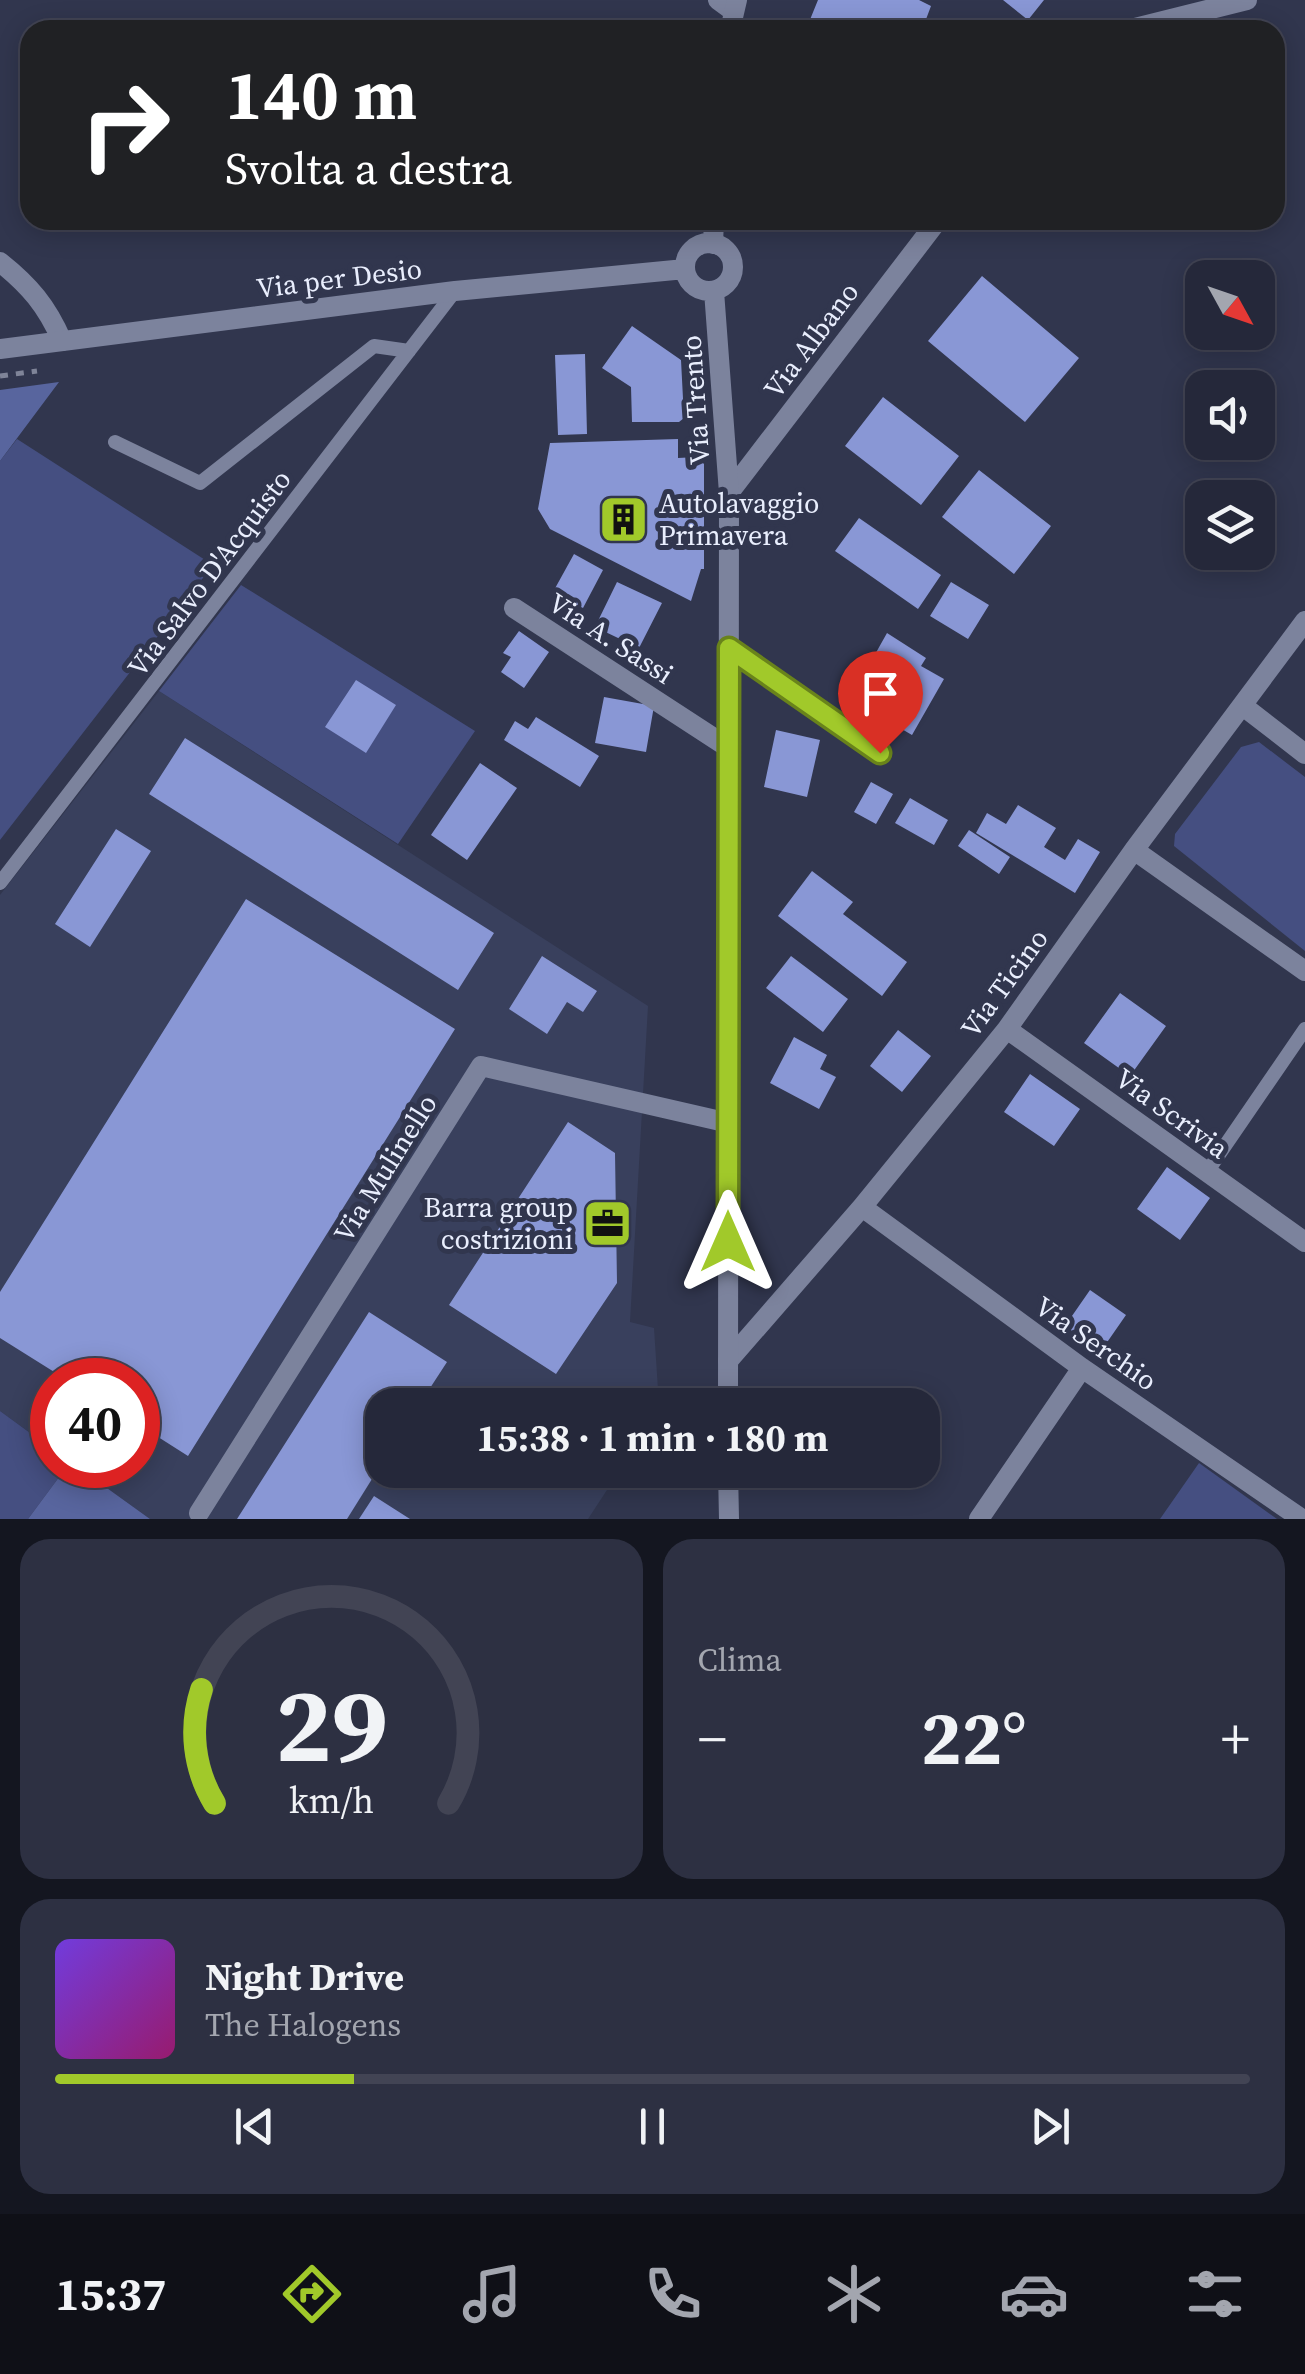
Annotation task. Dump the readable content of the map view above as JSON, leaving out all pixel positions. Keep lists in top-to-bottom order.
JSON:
{
  "streets": {
    "street": [
      "Via per Desio",
      "Via Albano",
      "Via Trento",
      "Via A. Sassi",
      "Via Ticino",
      "Via Scrivia",
      "Via Mulinello",
      "Via Serchio"
    ],
    "lane": ["Via Salvo D'Acquisto"]
  },
  "crossings": [
    ["Via per Desio", "Via Trento"],
    ["Via per Desio", "Via Salvo D'Acquisto"],
    ["Via Albano", "Via Trento"],
    ["Via Trento", "Via A. Sassi"],
    ["Via Trento", "Via Ticino"],
    ["Via Trento", "Via Mulinello"],
    ["Via Ticino", "Via Scrivia"],
    ["Via Ticino", "Via Serchio"]
  ],
  "places": {
    "building": ["Autolavaggio Primavera"],
    "office": ["Barra group costrizioni"]
  },
  "north": "bottom right",
  "page": {
    "turn": ["140 m", "Svolta a destra"],
    "limit": "40",
    "trip": "15:38 · 1 min · 180 m",
    "tile": "Clima",
    "heat": ["−", "22°", "+"],
    "song": ["Night Drive", "The Halogens"],
    "tabs": "15:37",
    "gauge": ["29", "km/h"]
  }
}
